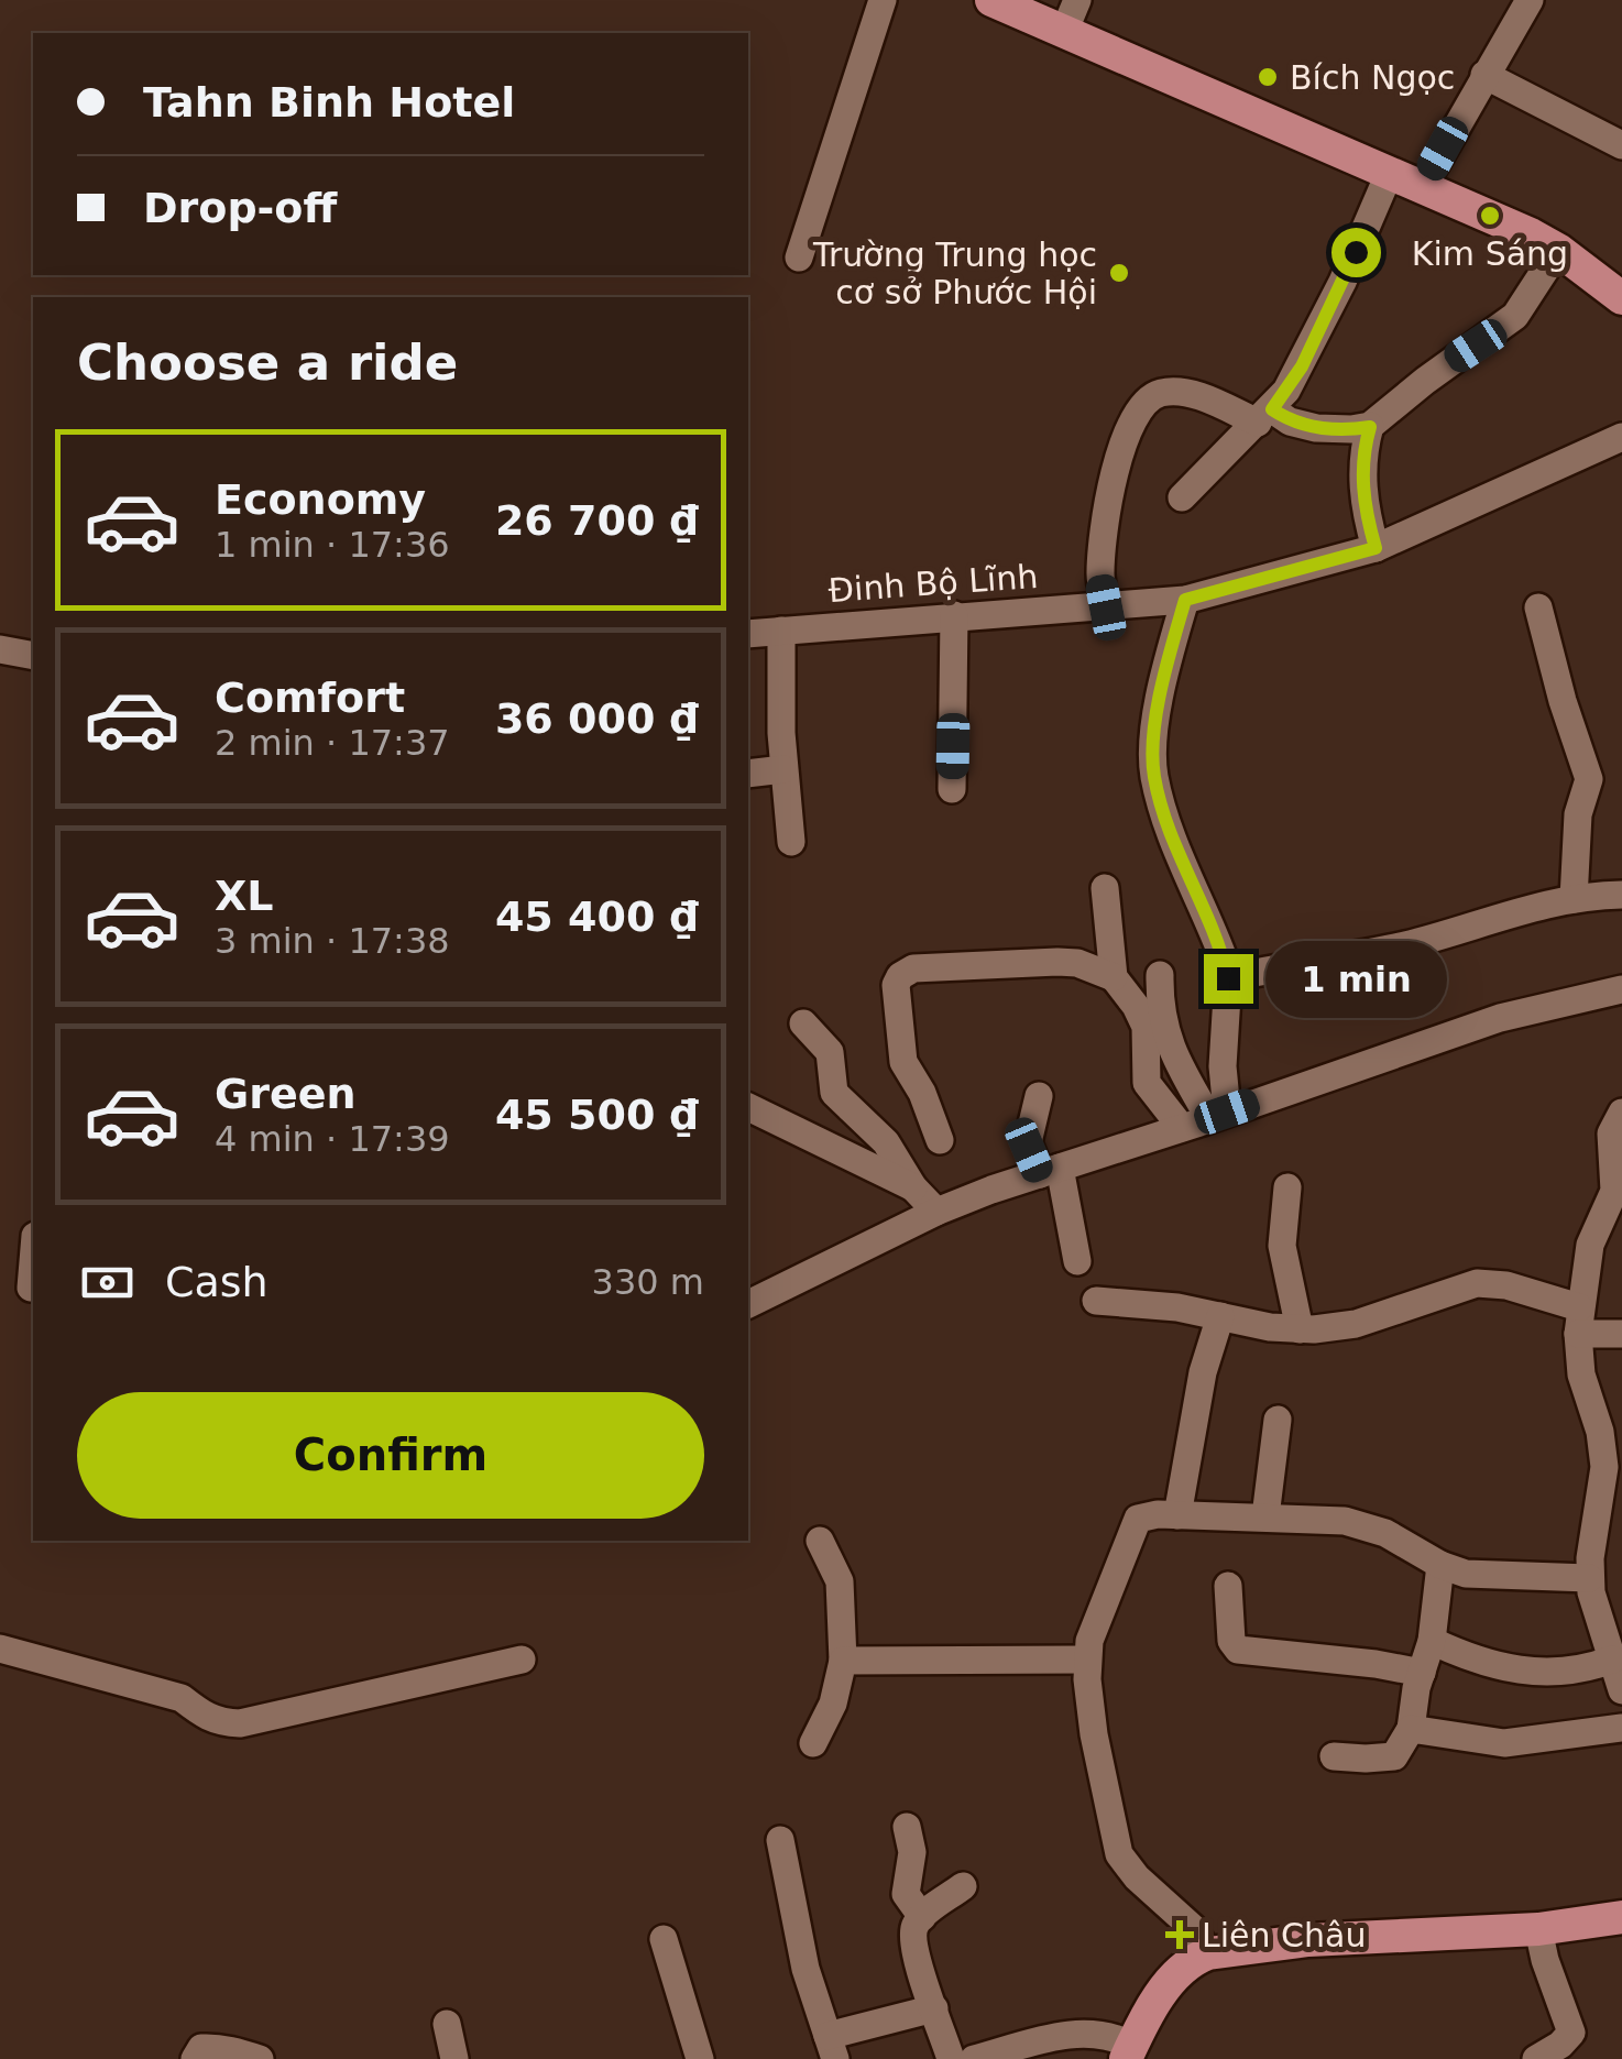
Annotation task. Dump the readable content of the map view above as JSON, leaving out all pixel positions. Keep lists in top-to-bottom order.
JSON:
{
  "streets": {
    "street": ["Đinh Bộ Lĩnh"]
  },
  "places": {
    "other": ["Bích Ngọc", "Kim Sáng", "Trường Trung học cơ sở Phước Hội"],
    "health": ["Liên Châu"]
  },
  "page": {
    "banner": ["Tahn Binh Hotel", "Drop-off"],
    "heading": "Choose a ride",
    "list": [
      {
        "name": "Economy",
        "note": "1 min · 17:36",
        "value": "26 700 ₫"
      },
      {
        "name": "Comfort",
        "note": "2 min · 17:37",
        "value": "36 000 ₫"
      },
      {
        "name": "XL",
        "note": "3 min · 17:38",
        "value": "45 400 ₫"
      },
      {
        "name": "Green",
        "note": "4 min · 17:39",
        "value": "45 500 ₫"
      }
    ],
    "bubble": "1 min",
    "pay": ["Cash", "330 m"],
    "buttons": "Confirm"
  }
}
